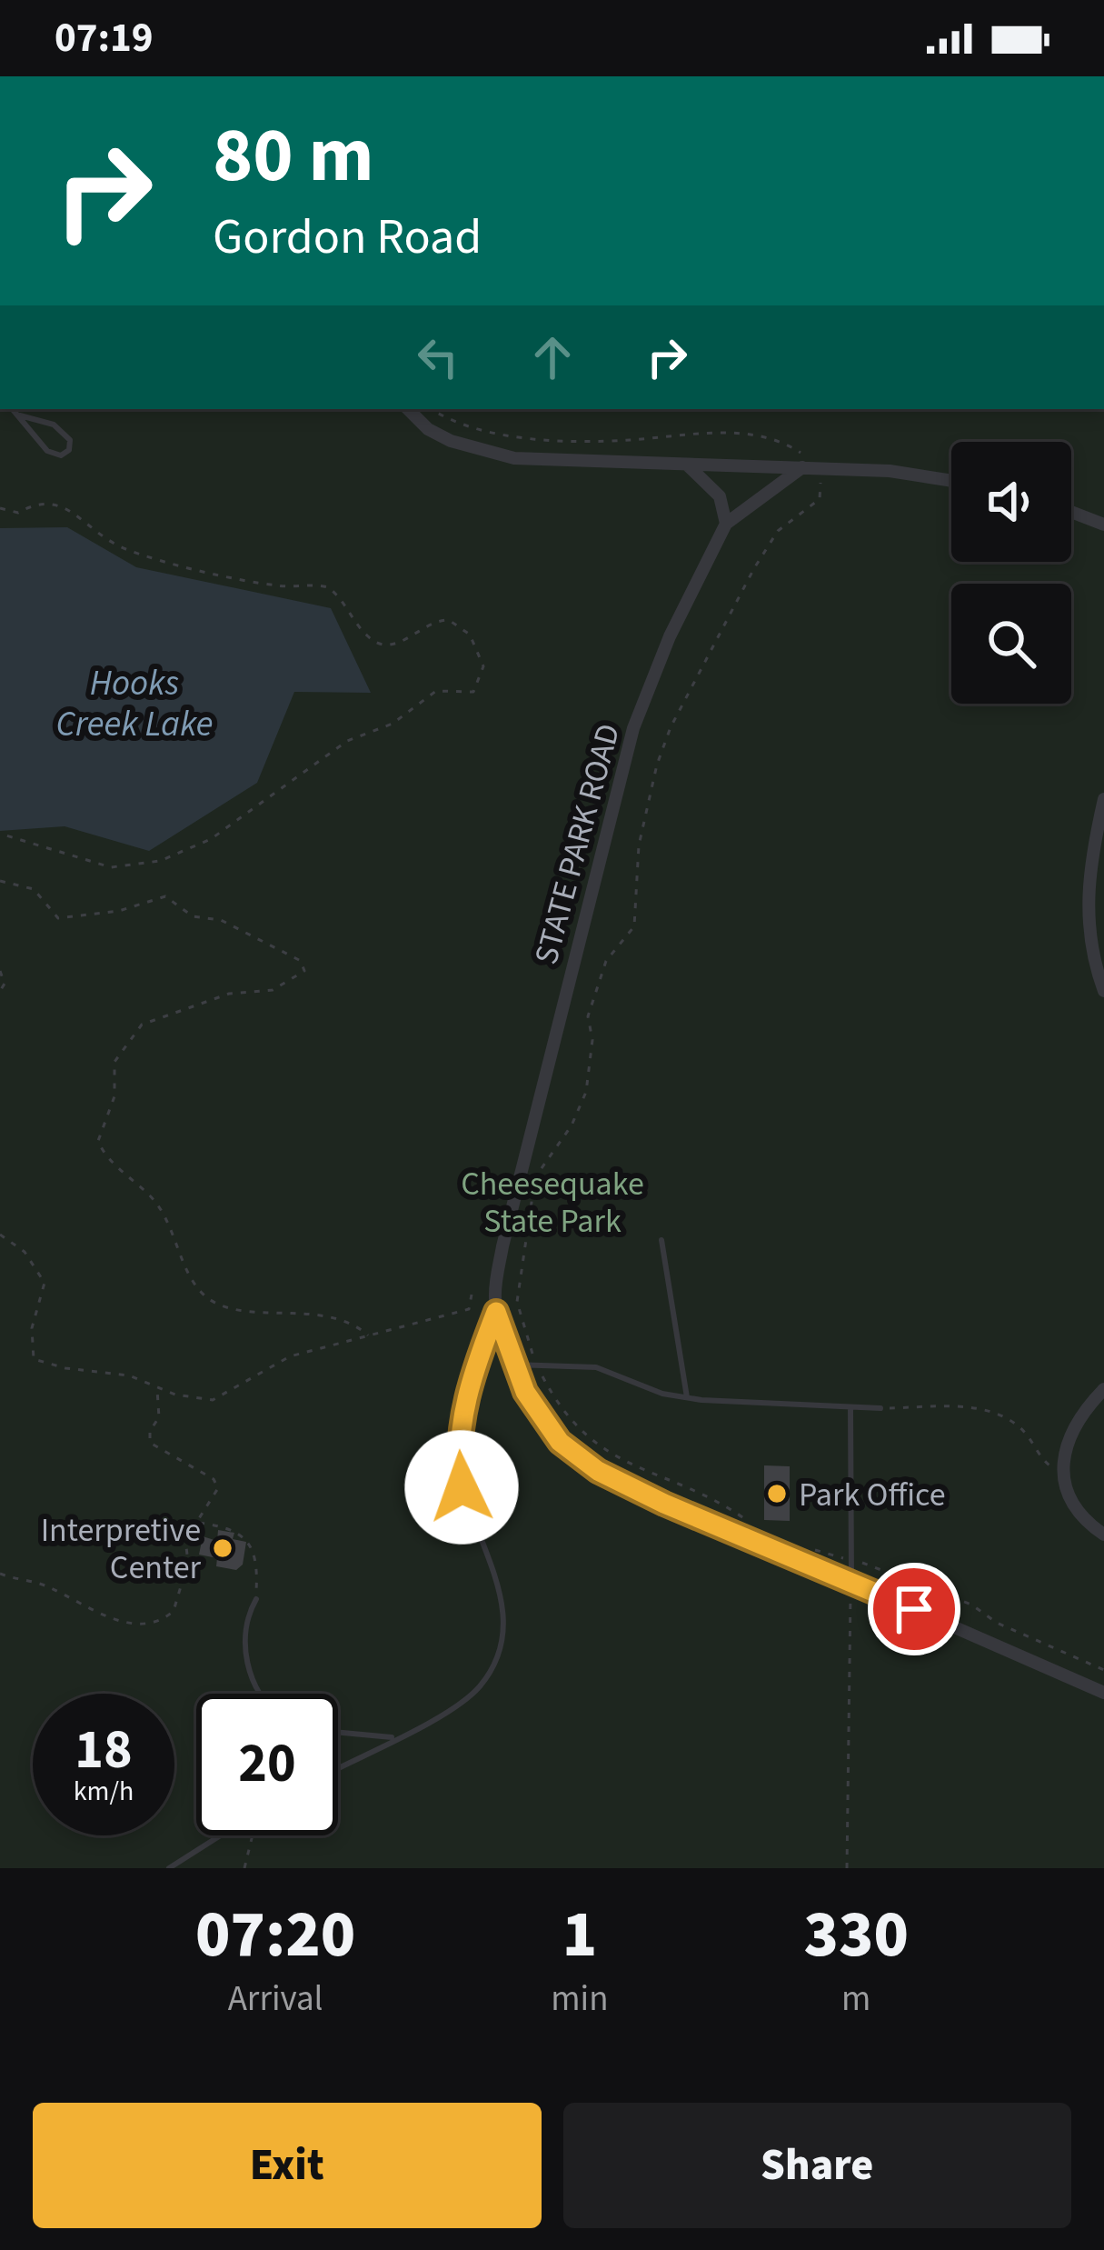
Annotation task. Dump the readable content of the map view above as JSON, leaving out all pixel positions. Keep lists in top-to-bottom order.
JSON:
{
  "streets": {
    "street": ["STATE PARK ROAD"]
  },
  "water": ["Hooks Creek Lake"],
  "parks": ["Cheesequake State Park"],
  "places": ["Park Office", "Interpretive Center"],
  "page": {
    "status": "07:19",
    "turn": ["80 m", "Gordon Road"],
    "speed": "18 km/h",
    "limit": "20",
    "eta": [
      "07:20",
      "Arrival",
      "1",
      "min",
      "330",
      "m"
    ],
    "buttons": ["Exit", "Share"]
  }
}
